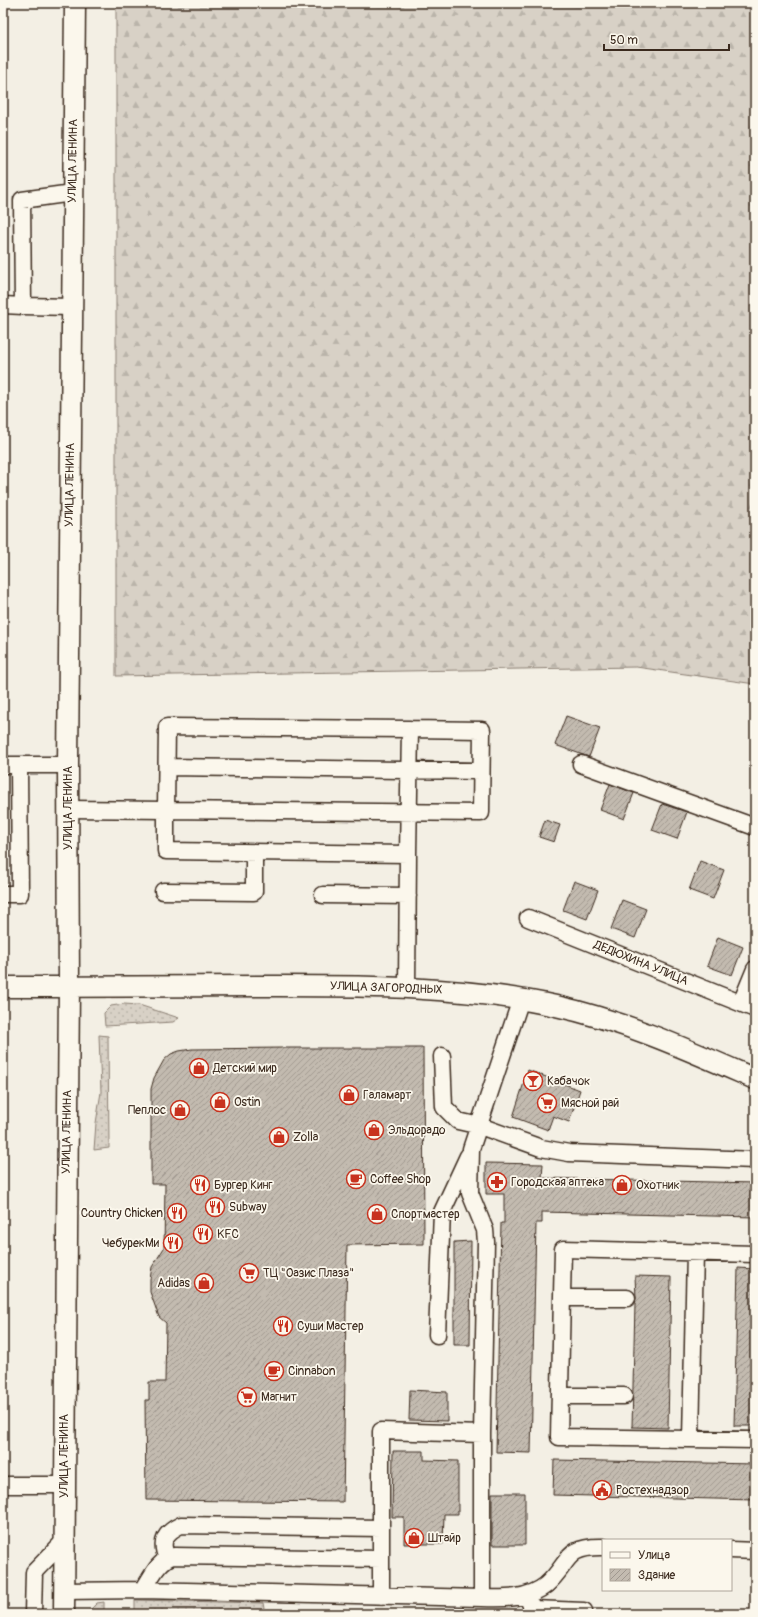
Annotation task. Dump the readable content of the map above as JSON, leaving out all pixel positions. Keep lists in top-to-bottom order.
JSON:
{
  "streets": {
    "main road": ["УЛИЦА ЛЕНИНА", "УЛИЦА ЗАГОРОДНЫХ"],
    "lane": ["ДЕДЮХИНА УЛИЦА"]
  },
  "crossings": [
    ["УЛИЦА ЛЕНИНА", "УЛИЦА ЗАГОРОДНЫХ"]
  ],
  "places": {
    "shop": [
      "Детский мир",
      "Галамарт",
      "Ostin",
      "Пеплос",
      "Эльдорадо",
      "Zolla",
      "Охотник",
      "Спортмастер",
      "Adidas",
      "Штайр"
    ],
    "bar": ["Кабачок"],
    "supermarket": ["Мясной рай", "ТЦ \"Оазис Плаза\"", "Магнит"],
    "cafe": ["Coffee Shop", "Cinnabon"],
    "pharmacy": ["Городская аптека"],
    "restaurant": [
      "Бургер Кинг",
      "Subway",
      "Country Chicken",
      "KFC",
      "ЧебурекМи",
      "Суши Мастер"
    ],
    "public building": ["Ростехнадзор"]
  },
  "legend": ["Улица", "Здание"],
  "scale_bar": "50 m"
}
